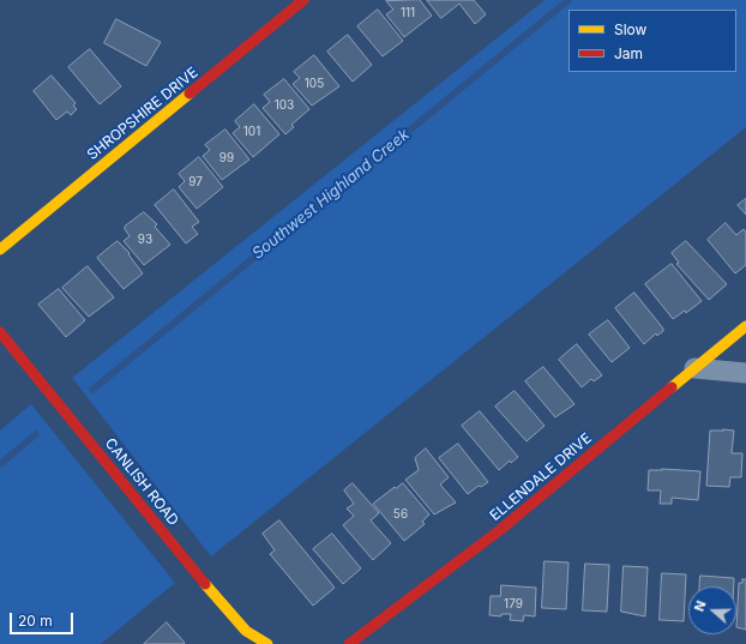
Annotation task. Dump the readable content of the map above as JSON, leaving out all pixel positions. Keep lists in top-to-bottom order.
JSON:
{
  "streets": {
    "street": ["SHROPSHIRE DRIVE", "ELLENDALE DRIVE", "CANLISH ROAD"]
  },
  "water": ["Southwest Highland Creek"],
  "house_numbers": [
    "111",
    "105",
    "103",
    "101",
    "99",
    "97",
    "93",
    "56",
    "179"
  ],
  "legend": ["Slow", "Jam"],
  "scale_bar": "20 m",
  "north": "left"
}
